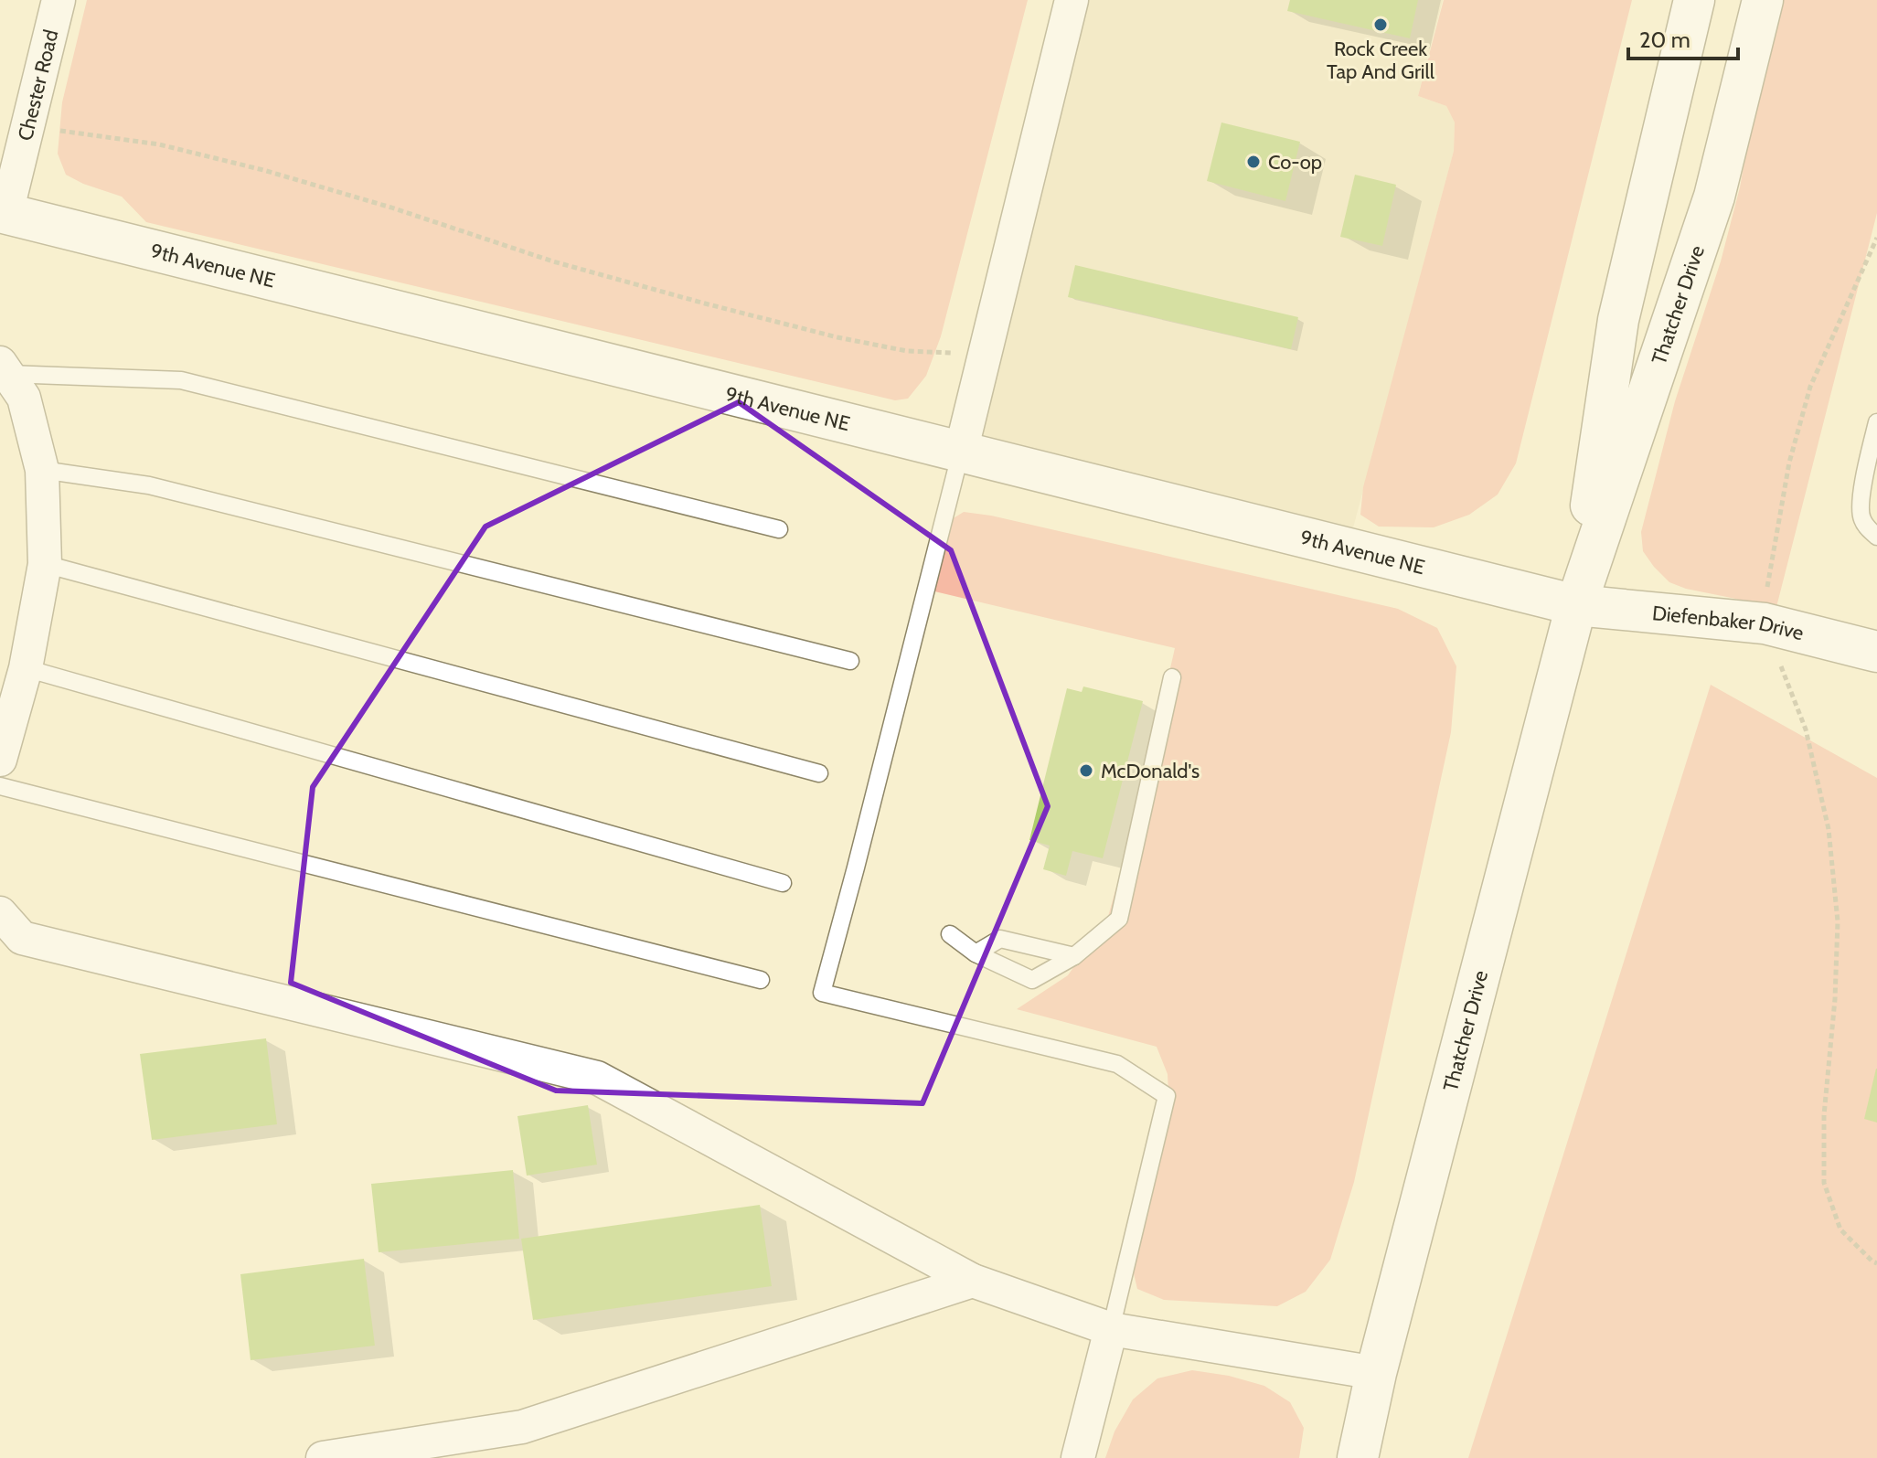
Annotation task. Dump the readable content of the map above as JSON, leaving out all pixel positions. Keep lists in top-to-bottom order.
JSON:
{
  "streets": {
    "main road": ["9th Avenue NE", "Thatcher Drive", "Diefenbaker Drive"],
    "street": ["Chester Road"]
  },
  "crossings": [
    ["Chester Road", "9th Avenue NE"],
    ["9th Avenue NE", "Thatcher Drive"],
    ["9th Avenue NE", "Diefenbaker Drive"],
    ["Thatcher Drive", "Diefenbaker Drive"]
  ],
  "places": ["Rock Creek Tap And Grill", "Co-op", "McDonald's"],
  "scale_bar": "20 m"
}
